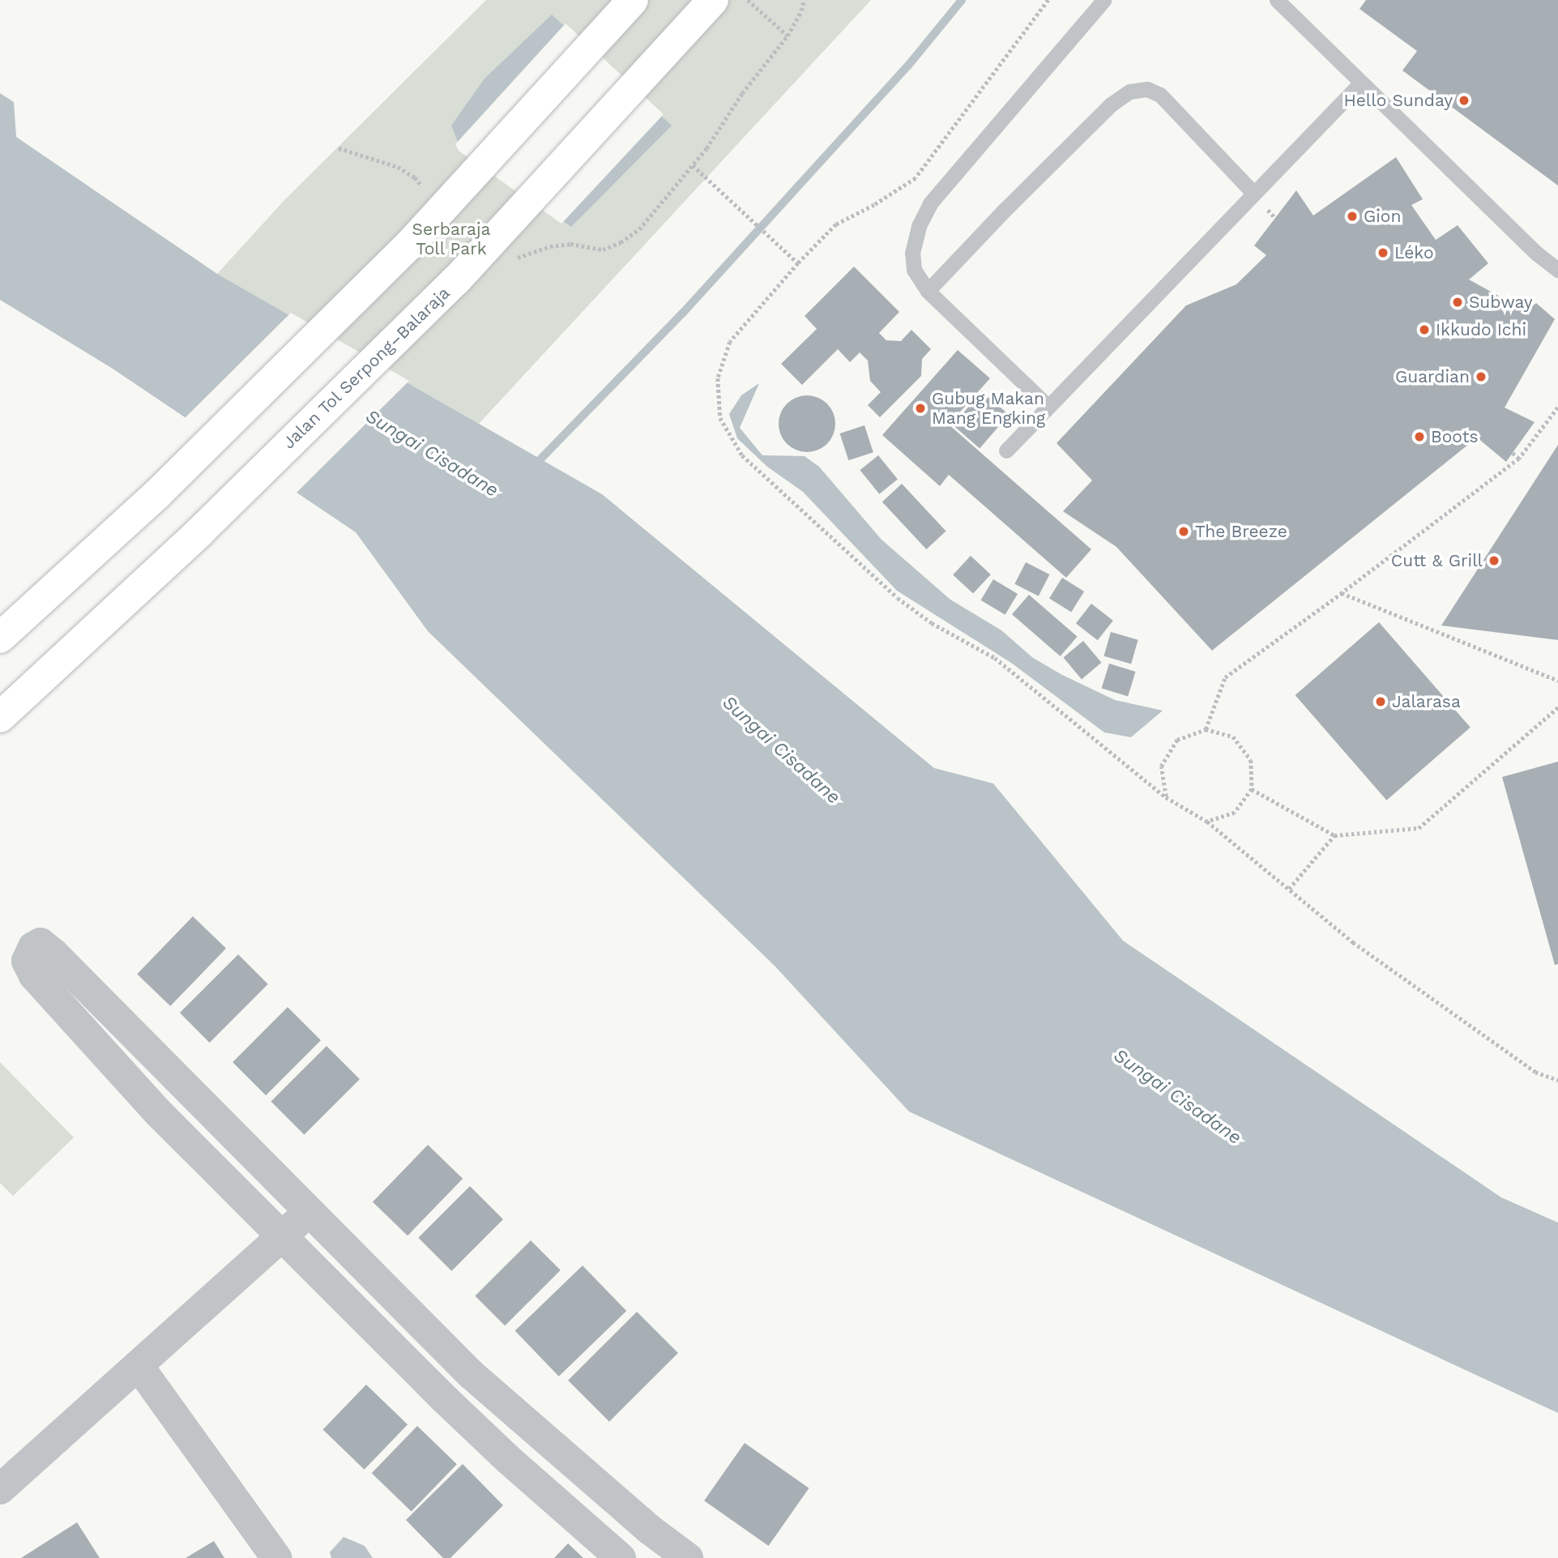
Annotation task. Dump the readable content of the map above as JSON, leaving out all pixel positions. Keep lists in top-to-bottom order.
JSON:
{
  "streets": {
    "highway": ["Jalan Tol Serpong–Balaraja"]
  },
  "water": ["Sungai Cisadane"],
  "parks": ["Serbaraja Toll Park"],
  "places": [
    "Hello Sunday",
    "Gion",
    "Léko",
    "Subway",
    "Ikkudo Ichi",
    "Guardian",
    "Gubug Makan Mang Engking",
    "Boots",
    "The Breeze",
    "Cutt & Grill",
    "Jalarasa"
  ]
}
